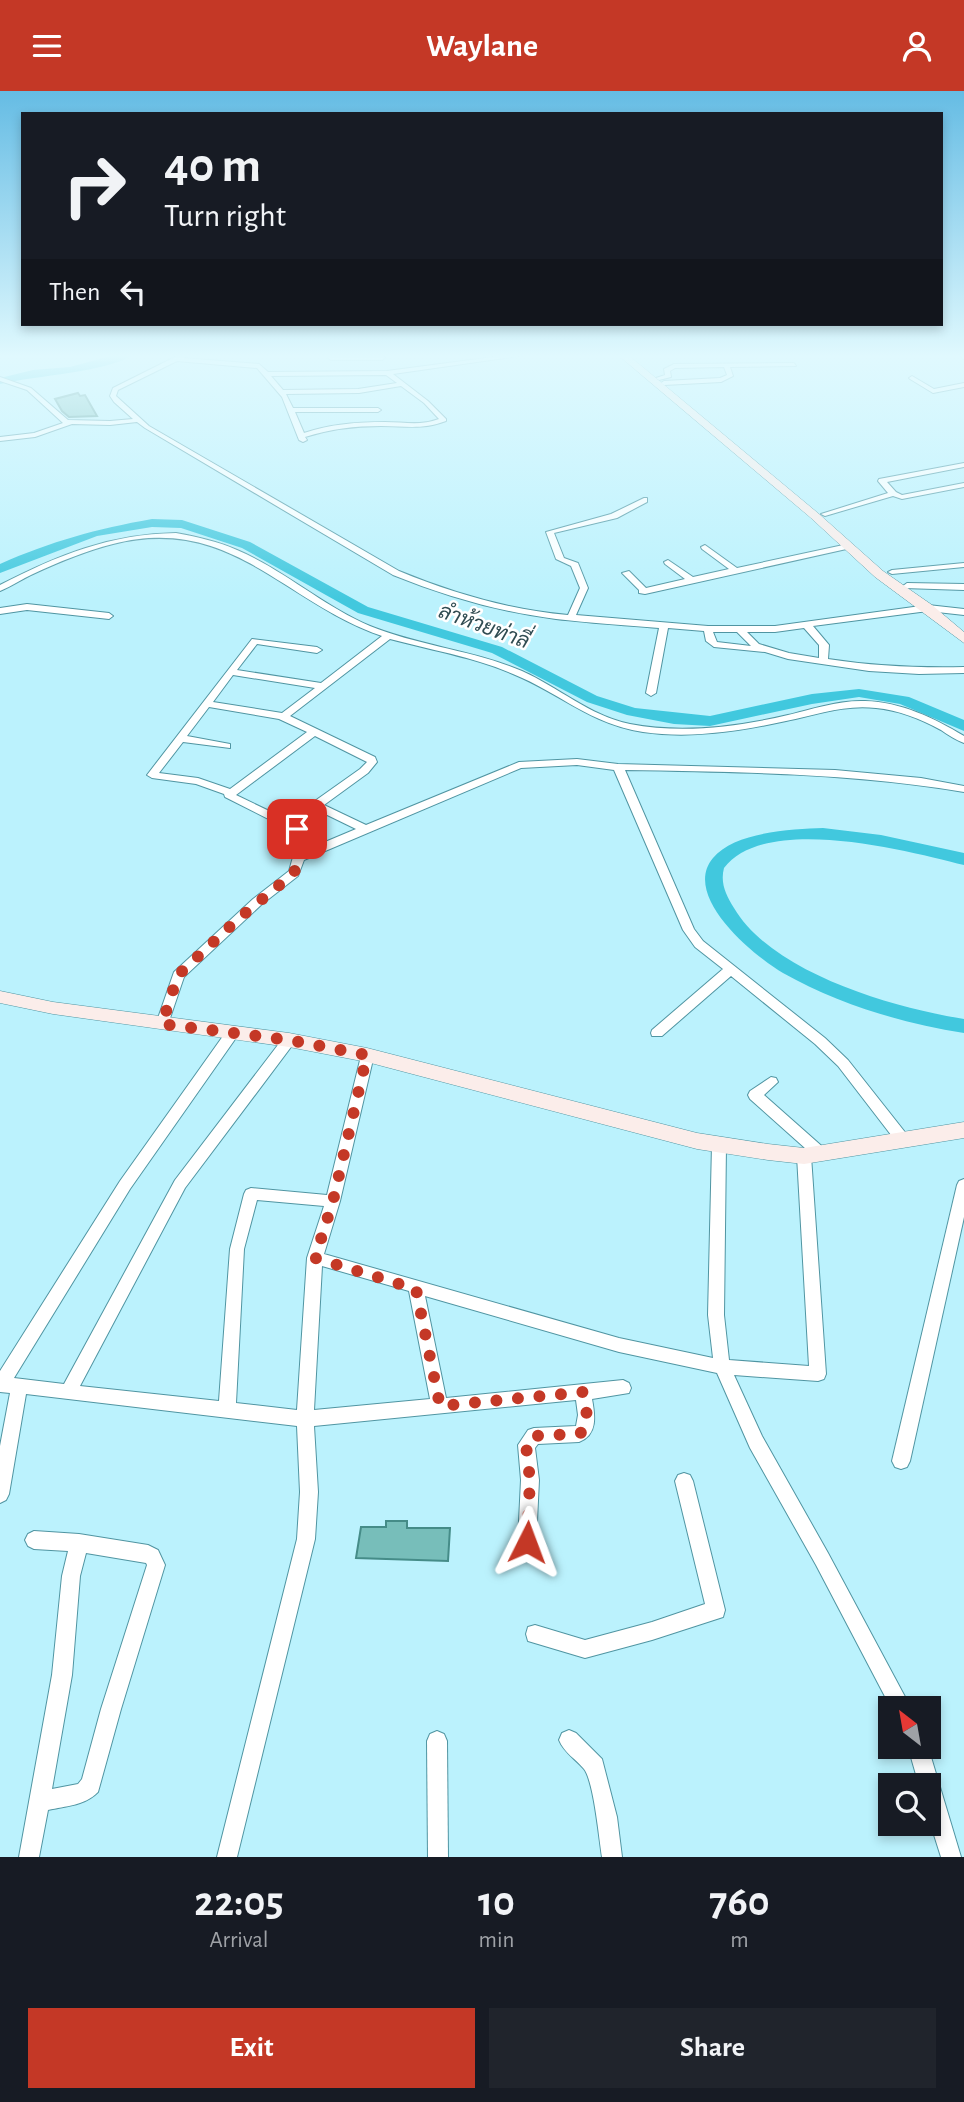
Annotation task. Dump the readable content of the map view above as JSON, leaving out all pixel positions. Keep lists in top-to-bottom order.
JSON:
{
  "water": ["ลำห้วยท่าลี่"],
  "north": "top left",
  "page": {
    "header": "Waylane",
    "turn": ["40 m", "Turn right"],
    "then": "Then",
    "eta": [
      "22:05",
      "Arrival",
      "10",
      "min",
      "760",
      "m"
    ],
    "buttons": ["Exit", "Share"]
  }
}
